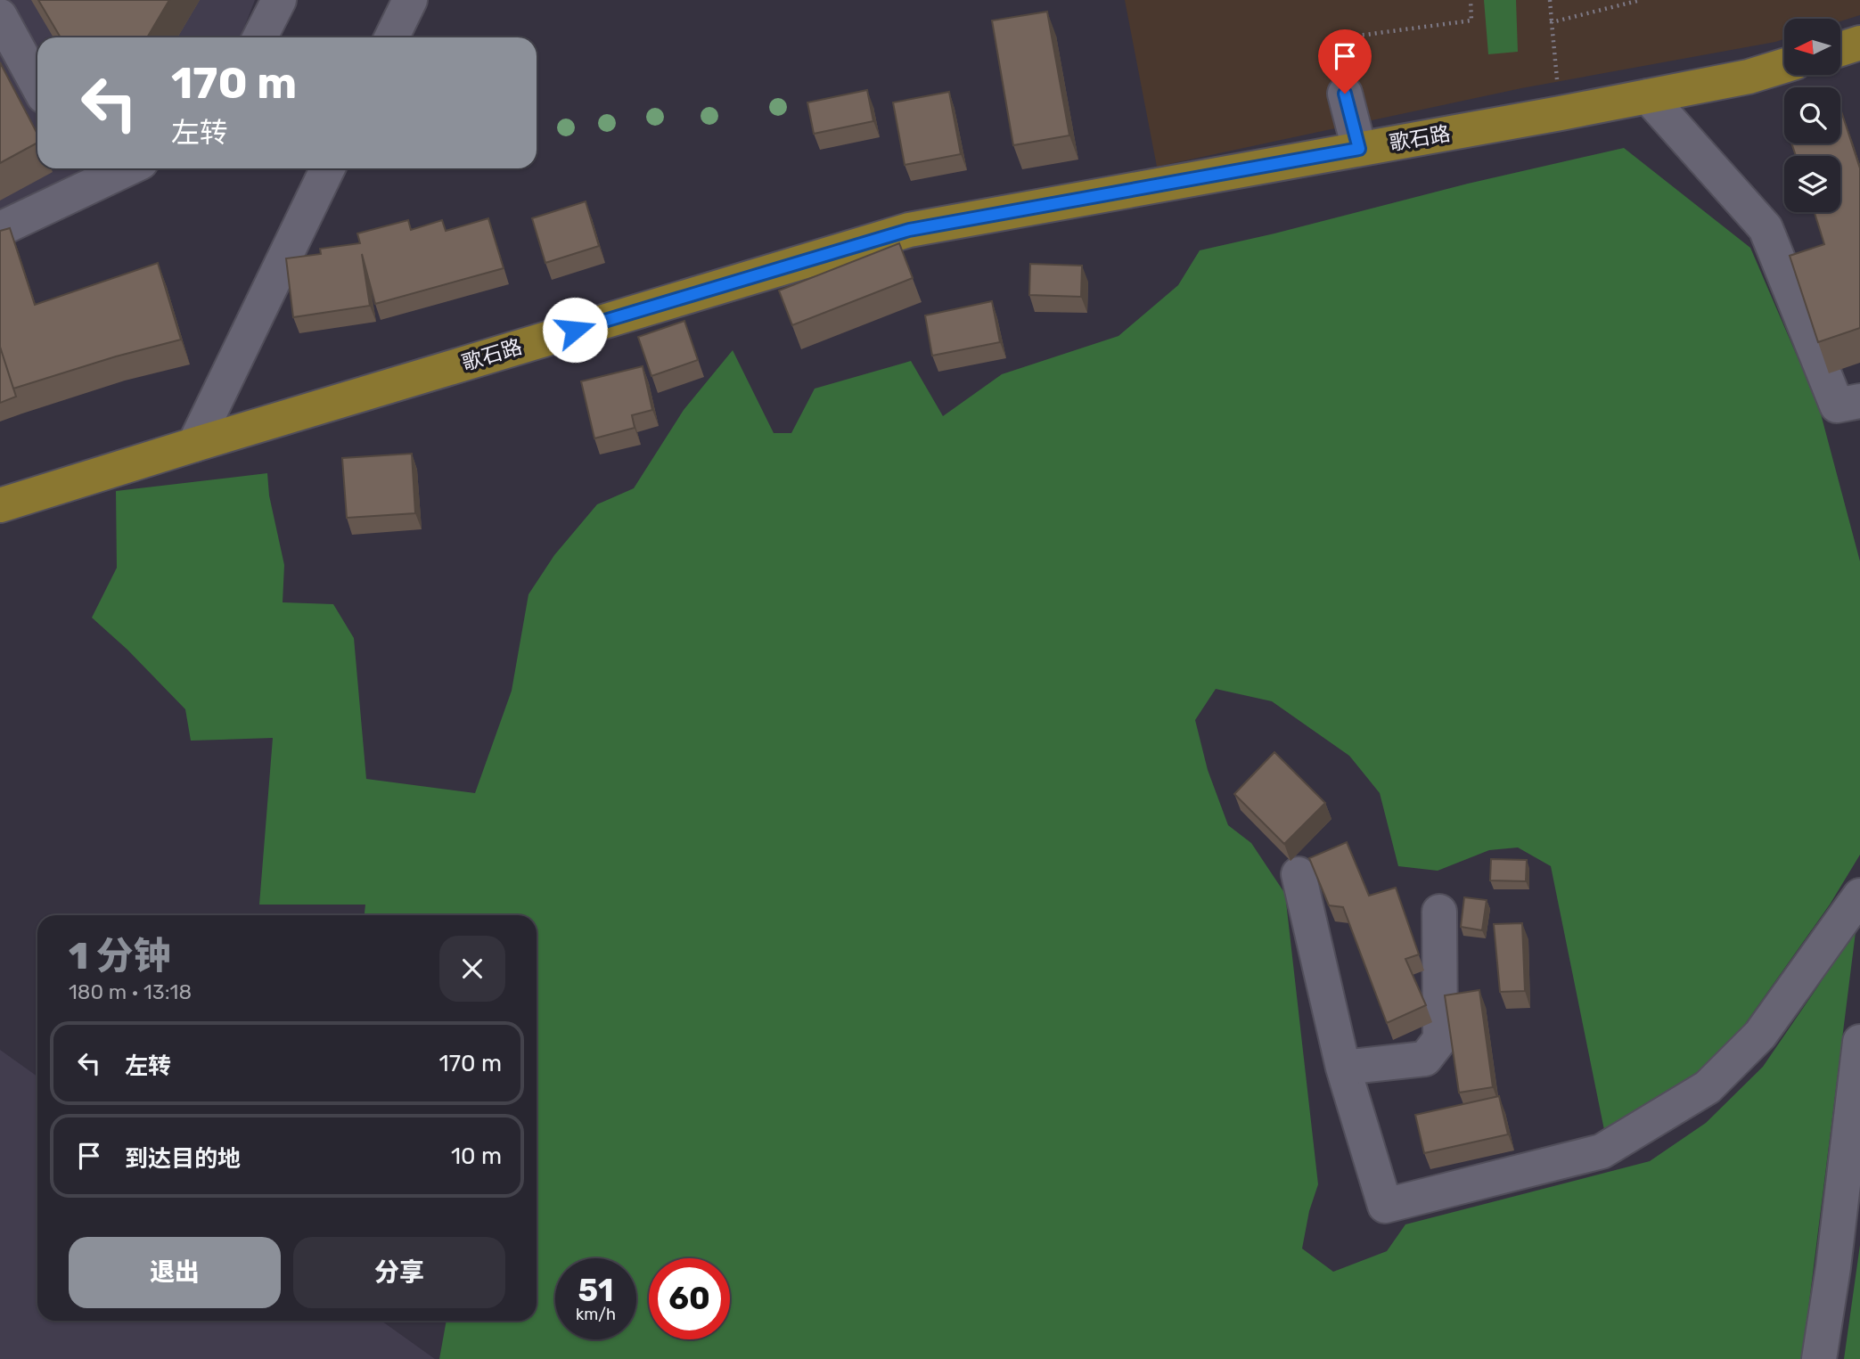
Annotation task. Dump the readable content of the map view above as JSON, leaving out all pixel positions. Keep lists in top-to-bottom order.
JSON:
{
  "streets": {
    "main road": ["歌石路"]
  },
  "north": "left",
  "page": {
    "turn": ["170 m", "左转"],
    "heading": ["1 分钟", "180 m · 13:18"],
    "list": [
      {
        "name": "左转",
        "value": "170 m"
      },
      {
        "name": "到达目的地",
        "value": "10 m"
      }
    ],
    "buttons": ["退出", "分享"],
    "speed": "51 km/h",
    "limit": "60"
  }
}
